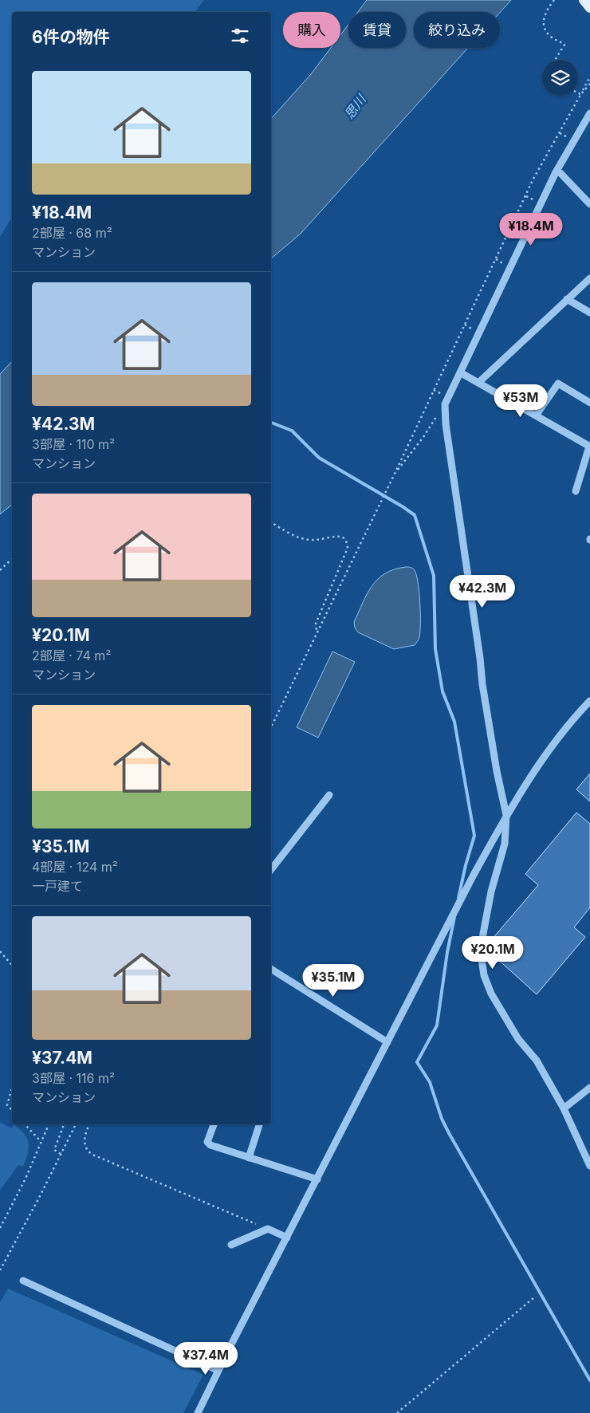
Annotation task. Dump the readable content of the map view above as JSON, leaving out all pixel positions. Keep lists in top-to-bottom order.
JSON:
{
  "water": ["思川"],
  "page": {
    "chip": ["購入", "賃貸", "絞り込み"],
    "heading": "6件の物件",
    "list": [
      {
        "name": "¥18.4M",
        "note": "2部屋 · 68 m² · マンション"
      },
      {
        "name": "¥42.3M",
        "note": "3部屋 · 110 m² · マンション"
      },
      {
        "name": "¥20.1M",
        "note": "2部屋 · 74 m² · マンション"
      },
      {
        "name": "¥35.1M",
        "note": "4部屋 · 124 m² · 一戸建て"
      },
      {
        "name": "¥37.4M",
        "note": "3部屋 · 116 m² · マンション"
      }
    ],
    "price": [
      "¥18.4M",
      "¥53M",
      "¥42.3M",
      "¥20.1M",
      "¥35.1M",
      "¥37.4M"
    ]
  }
}
